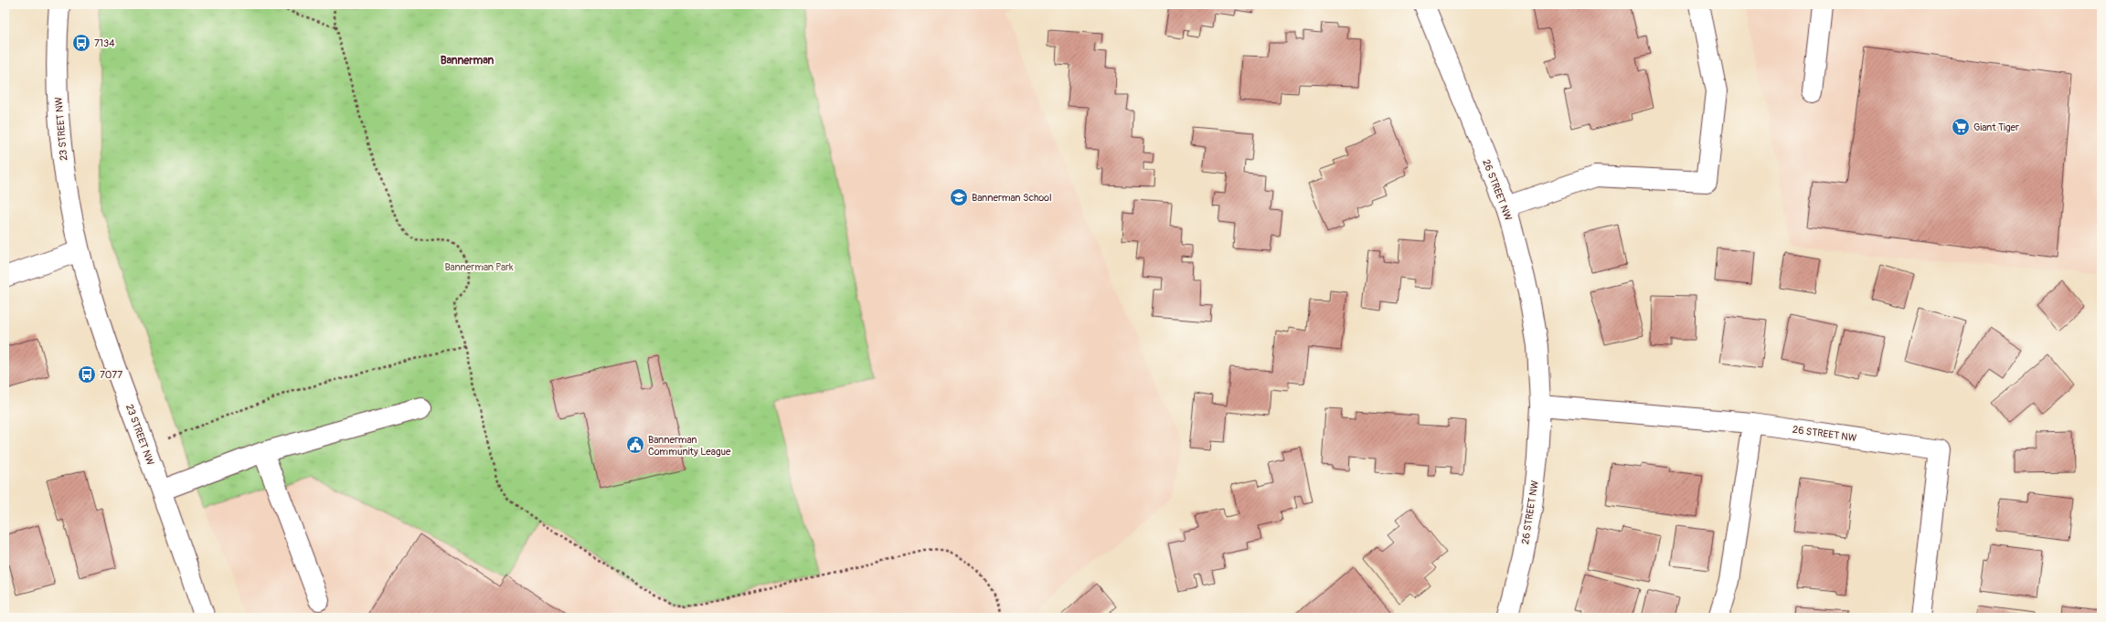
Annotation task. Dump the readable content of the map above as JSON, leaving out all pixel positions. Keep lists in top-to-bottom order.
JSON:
{
  "streets": {
    "street": ["23 STREET NW", "26 STREET NW"]
  },
  "districts": ["Bannerman"],
  "parks": ["Bannerman Park"],
  "places": {
    "bus stop": ["7134", "7077"],
    "supermarket": ["Giant Tiger"],
    "school or university": ["Bannerman School"],
    "public building": ["Bannerman Community League"]
  }
}
